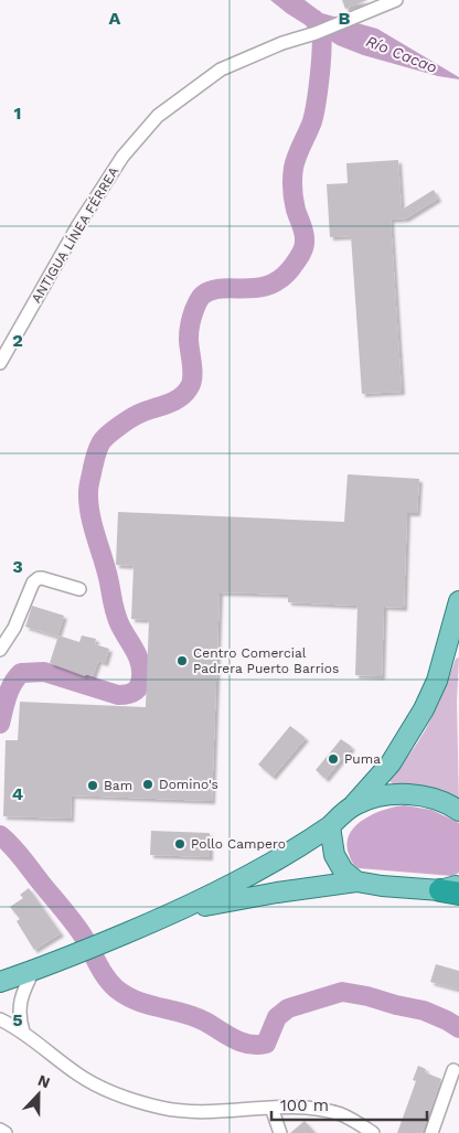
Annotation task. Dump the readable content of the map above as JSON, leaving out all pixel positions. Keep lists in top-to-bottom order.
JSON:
{
  "streets": {
    "street": ["ANTIGUA LÍNEA FÉRREA"]
  },
  "water": ["Río Cacao"],
  "places": [
    "Centro Comercial Padrera Puerto Barrios",
    "Puma",
    "Domino's",
    "Bam",
    "Pollo Campero"
  ],
  "scale_bar": "100 m",
  "north": "top",
  "grid": {
    "columns": ["A", "B"],
    "rows": [
      "1",
      "2",
      "3",
      "4",
      "5"
    ]
  }
}
